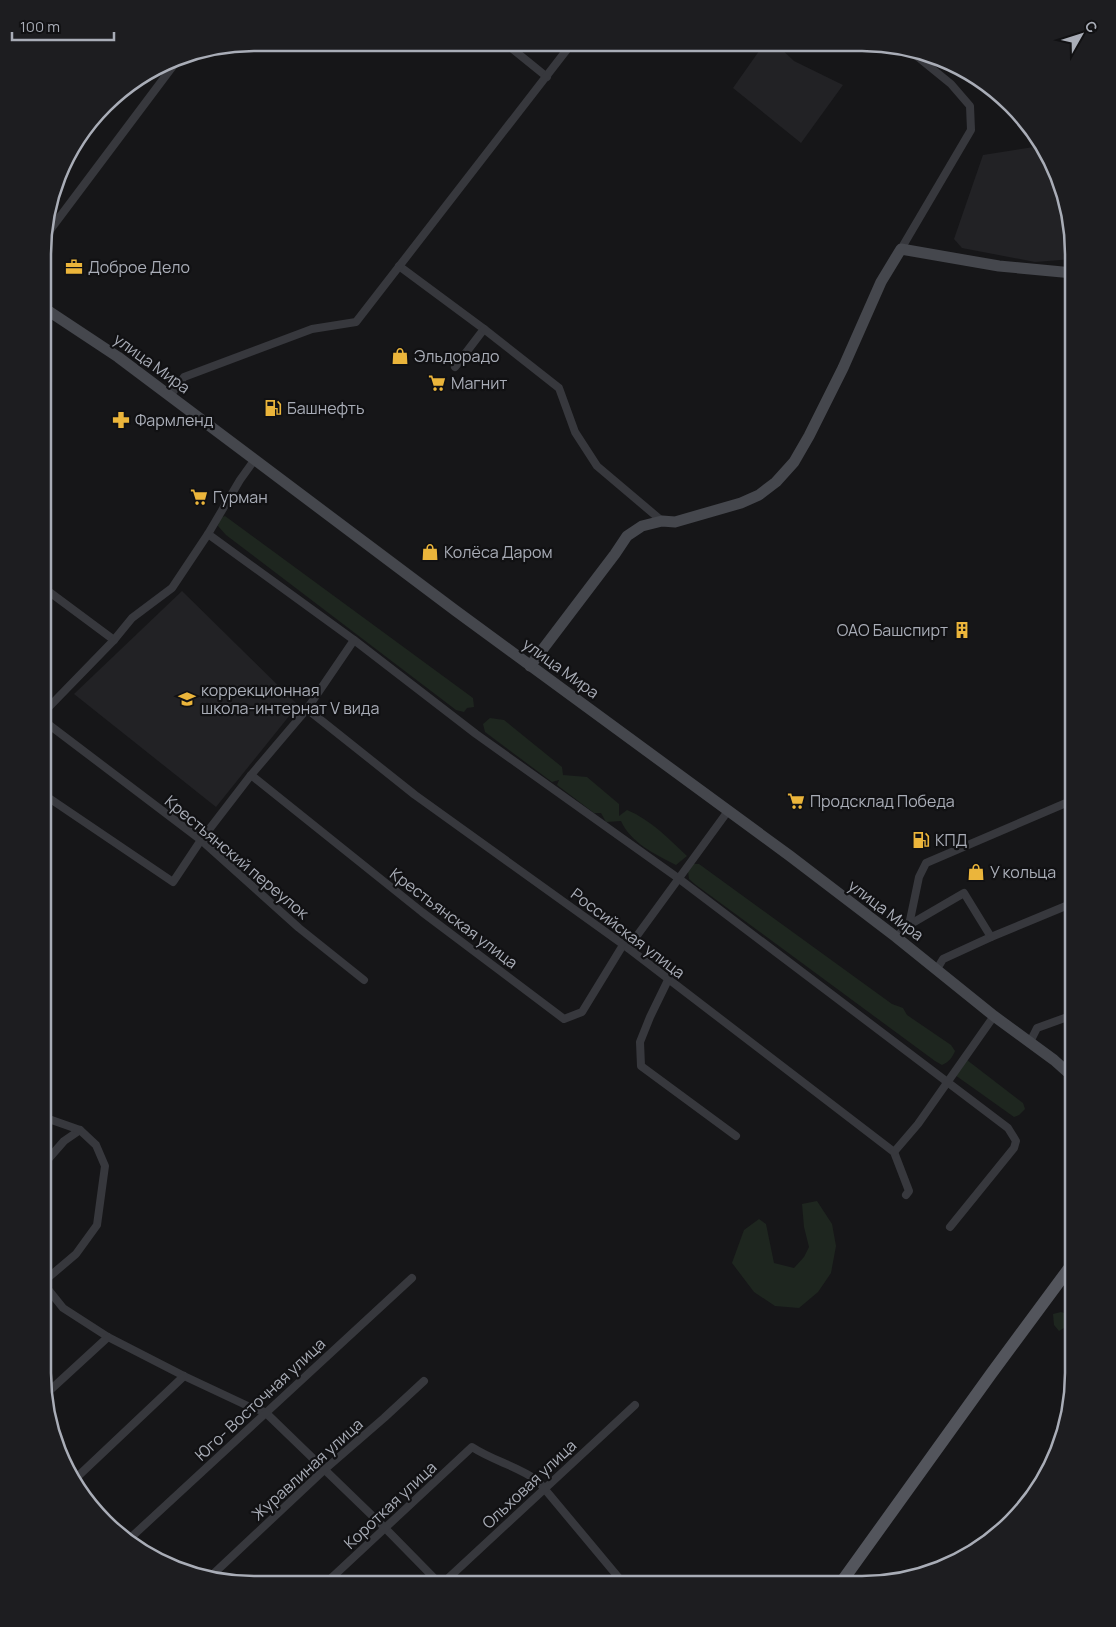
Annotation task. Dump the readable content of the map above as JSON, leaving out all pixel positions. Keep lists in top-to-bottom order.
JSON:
{
  "streets": {
    "main road": ["улица Мира"],
    "street": [
      "Крестьянский переулок",
      "Крестьянская улица",
      "Российская улица",
      "Юго- Восточная улица",
      "Журавлиная улица",
      "Ольховая улица",
      "Короткая улица"
    ]
  },
  "crossings": [
    ["Крестьянская улица", "Российская улица"],
    ["Ольховая улица", "Короткая улица"]
  ],
  "places": {
    "office": ["Доброе Дело"],
    "shop": ["Эльдорадо", "Колёса Даром", "У кольца"],
    "supermarket": ["Магнит", "Гурман", "Продсклад Победа"],
    "fuel station": ["Башнефть", "КПД"],
    "pharmacy": ["Фармленд"],
    "building": ["ОАО Башспирт"],
    "school or university": ["коррекционная школа-интернат V вида"]
  },
  "scale_bar": "100 m",
  "north": "top right"
}
